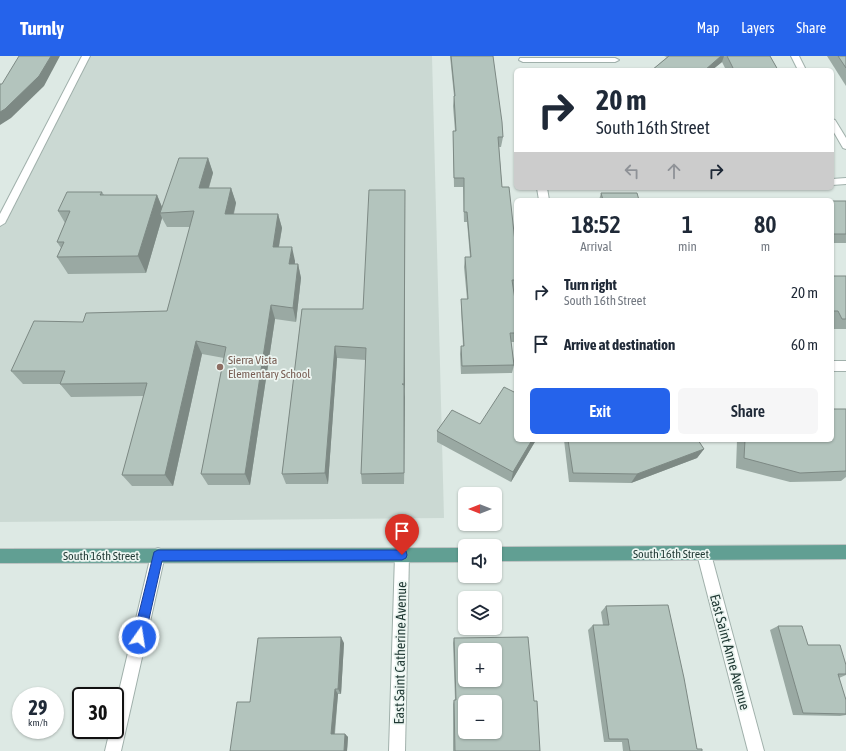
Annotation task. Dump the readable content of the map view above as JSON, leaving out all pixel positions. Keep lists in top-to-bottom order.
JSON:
{
  "streets": {
    "main road": ["South 16th Street"],
    "street": ["East Saint Anne Avenue", "East Saint Catherine Avenue"]
  },
  "crossings": [
    ["South 16th Street", "East Saint Anne Avenue"],
    ["South 16th Street", "East Saint Catherine Avenue"]
  ],
  "places": ["Sierra Vista Elementary School"],
  "north": "left",
  "page": {
    "header": "Turnly",
    "nav": ["Map", "Layers", "Share"],
    "turn": ["20 m", "South 16th Street"],
    "eta": [
      "18:52",
      "Arrival",
      "1",
      "min",
      "80",
      "m"
    ],
    "list": [
      {
        "name": "Turn right",
        "note": "South 16th Street",
        "value": "20 m"
      },
      {
        "name": "Arrive at destination",
        "value": "60 m"
      }
    ],
    "buttons": ["Exit", "Share"],
    "map_buttons": ["+", "−"],
    "speed": "29 km/h",
    "limit": "30"
  }
}
